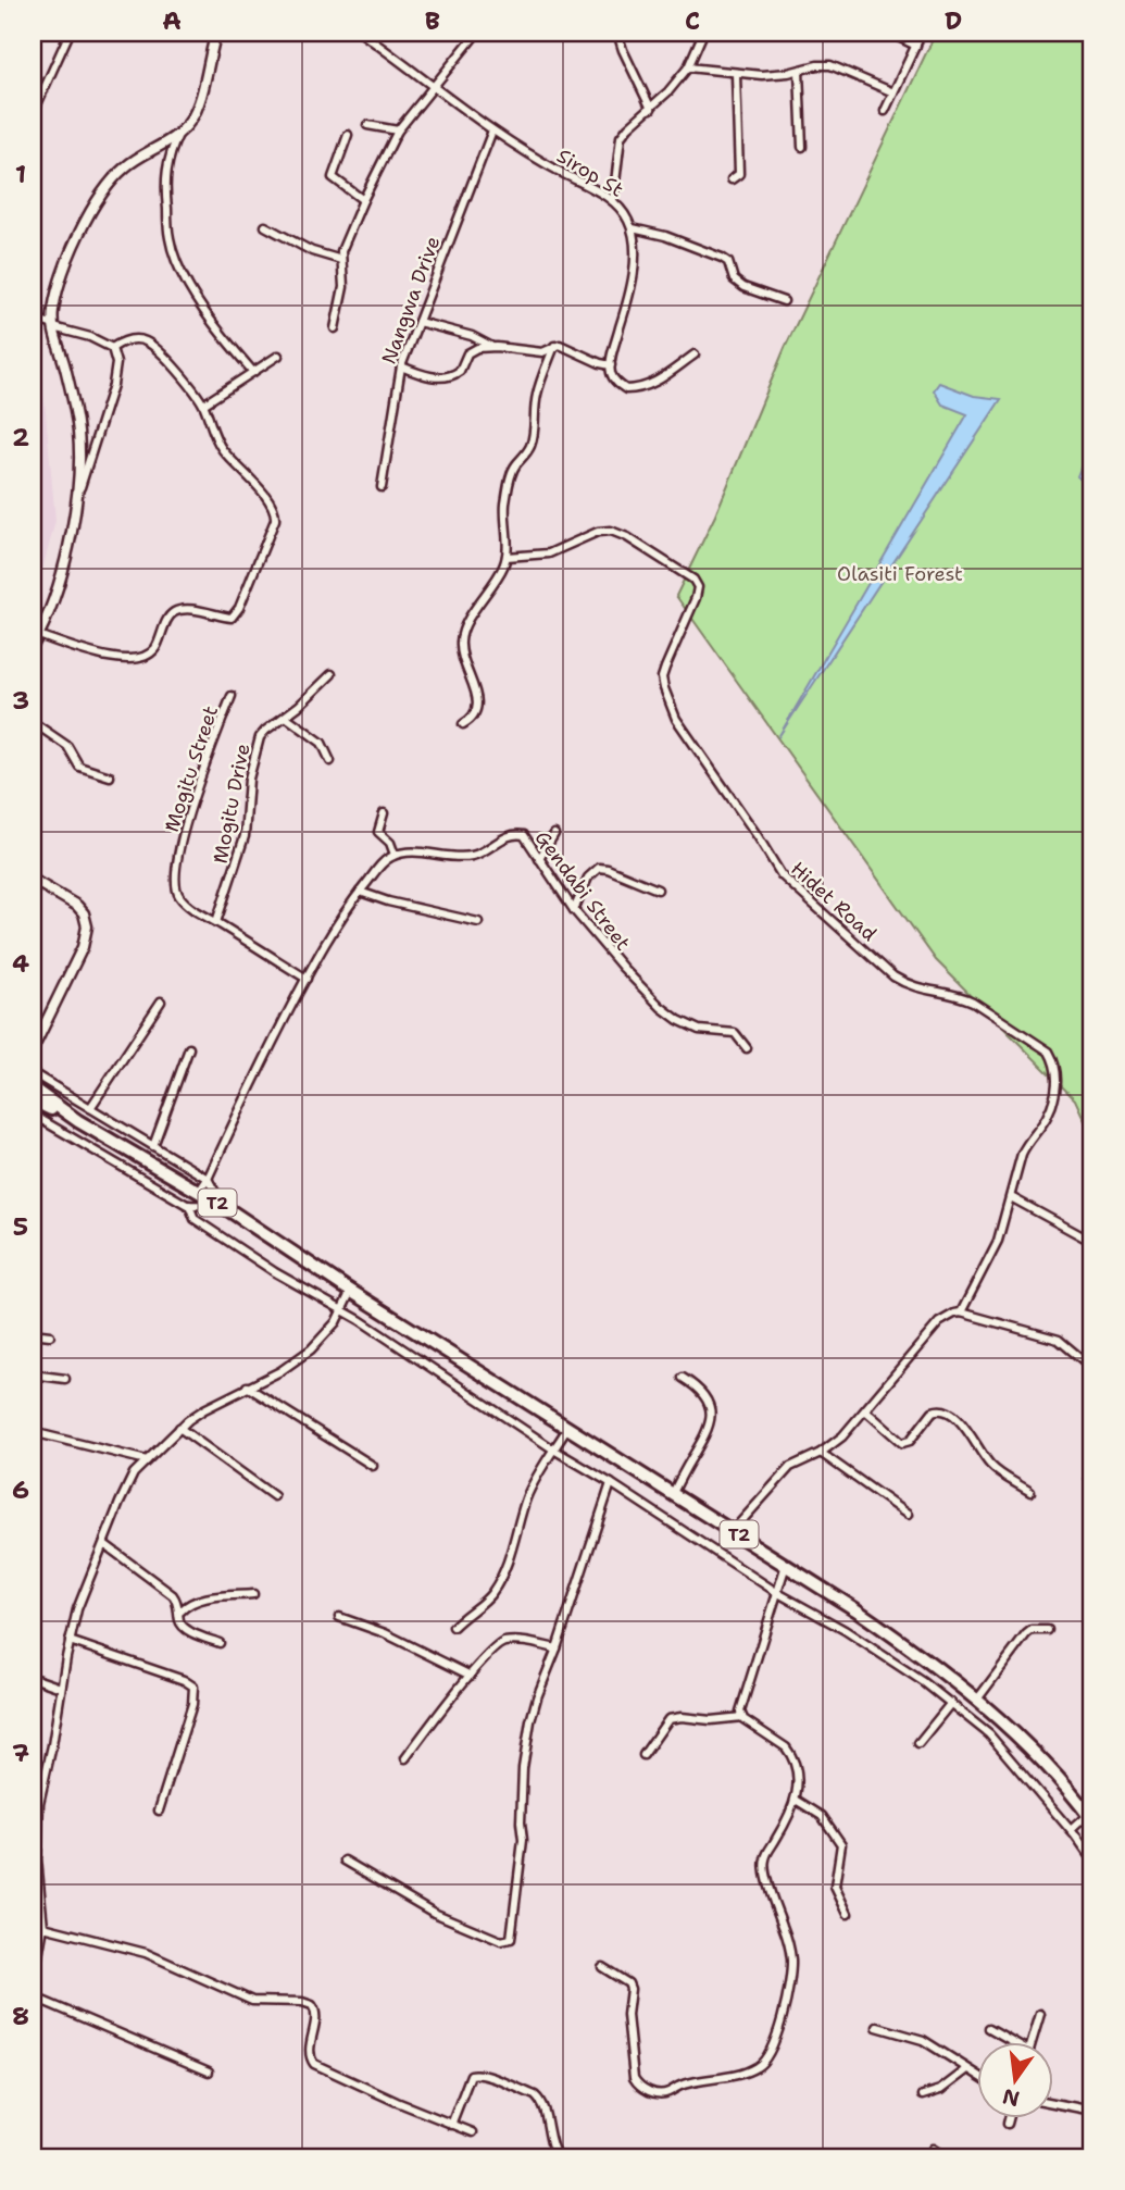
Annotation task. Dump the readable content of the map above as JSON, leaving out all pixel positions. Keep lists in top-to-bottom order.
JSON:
{
  "streets": {
    "highway": ["T2"],
    "street": [
      "Sirop St",
      "Nangwa Drive",
      "Mogitu Street",
      "Mogitu Drive",
      "Gendabi Street",
      "Hidet Road"
    ]
  },
  "crossings": [
    ["Sirop St", "Nangwa Drive"],
    ["Mogitu Street", "Mogitu Drive"]
  ],
  "parks": ["Olasiti Forest"],
  "north": "bottom",
  "grid": {
    "columns": [
      "A",
      "B",
      "C",
      "D"
    ],
    "rows": [
      "1",
      "2",
      "3",
      "4",
      "5",
      "6",
      "7",
      "8"
    ]
  }
}
